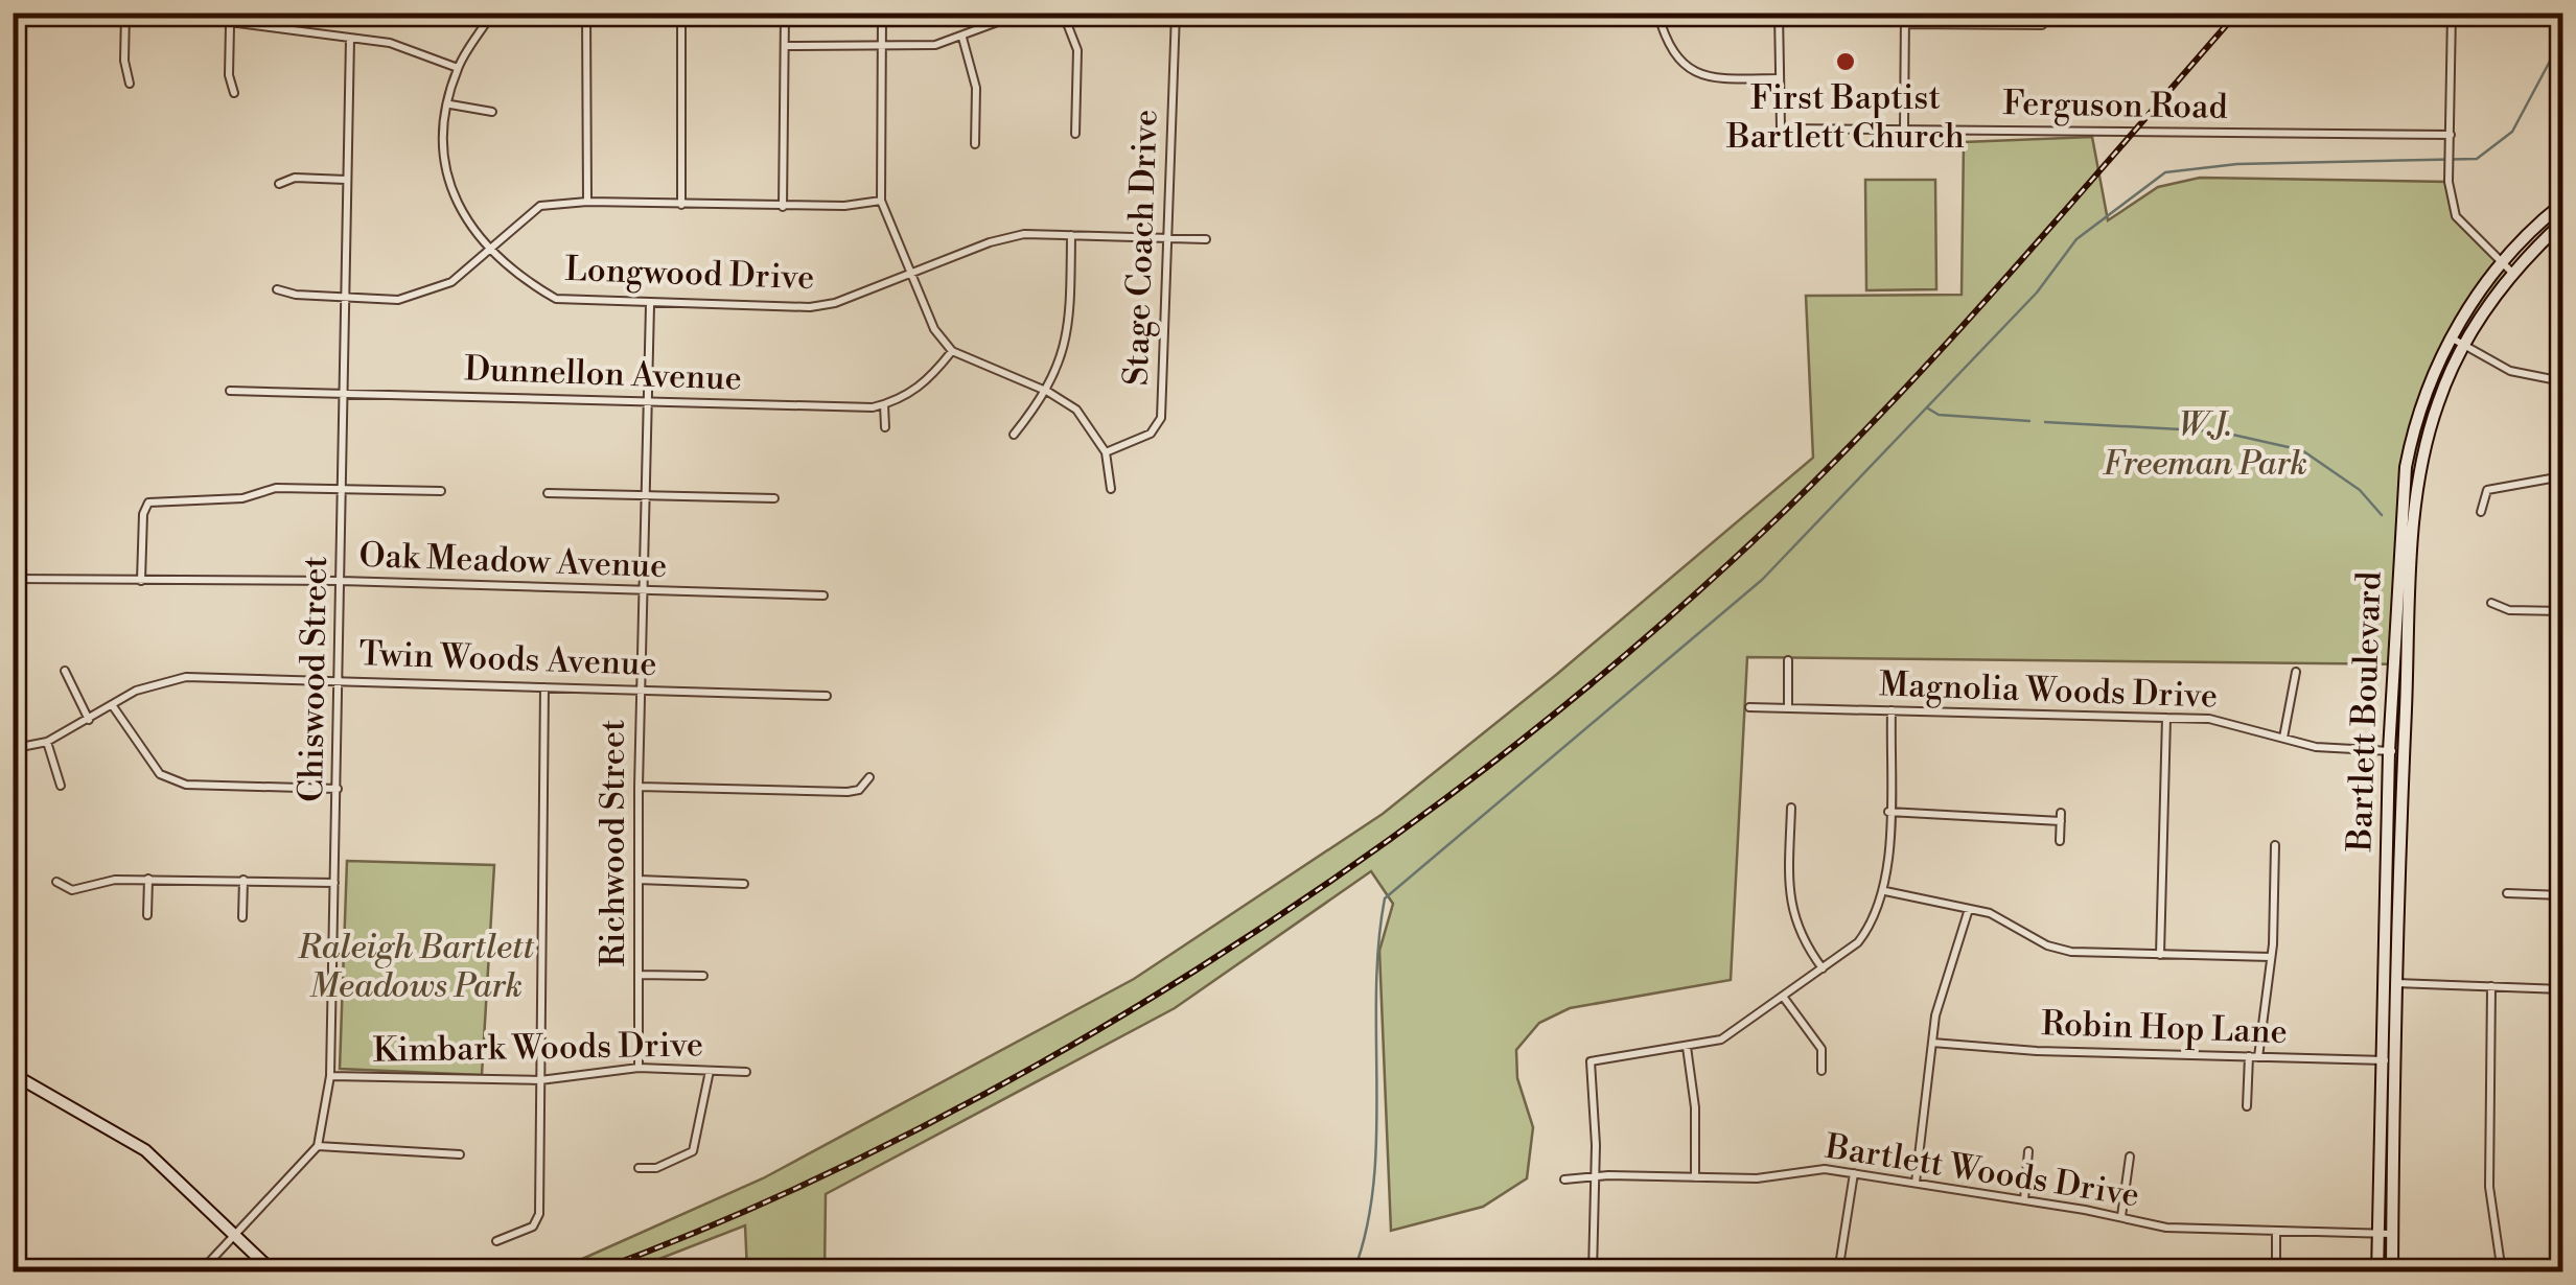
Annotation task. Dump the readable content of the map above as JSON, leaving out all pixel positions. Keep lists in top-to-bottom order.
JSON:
{
  "streets": {
    "main road": ["Bartlett Boulevard"],
    "street": [
      "Ferguson Road",
      "Stage Coach Drive",
      "Longwood Drive",
      "Dunnellon Avenue",
      "Oak Meadow Avenue",
      "Twin Woods Avenue",
      "Chiswood Street",
      "Magnolia Woods Drive",
      "Richwood Street",
      "Robin Hop Lane",
      "Kimbark Woods Drive",
      "Bartlett Woods Drive"
    ]
  },
  "crossings": [
    ["Stage Coach Drive", "Longwood Drive"],
    ["Longwood Drive", "Richwood Street"],
    ["Dunnellon Avenue", "Chiswood Street"],
    ["Dunnellon Avenue", "Richwood Street"],
    ["Oak Meadow Avenue", "Chiswood Street"],
    ["Oak Meadow Avenue", "Richwood Street"],
    ["Twin Woods Avenue", "Chiswood Street"],
    ["Twin Woods Avenue", "Richwood Street"],
    ["Chiswood Street", "Kimbark Woods Drive"],
    ["Magnolia Woods Drive", "Bartlett Boulevard"],
    ["Bartlett Boulevard", "Robin Hop Lane"],
    ["Bartlett Boulevard", "Bartlett Woods Drive"],
    ["Richwood Street", "Kimbark Woods Drive"]
  ],
  "parks": ["W.J. Freeman Park", "Raleigh Bartlett Meadows Park"],
  "places": ["First Baptist Bartlett Church"]
}
